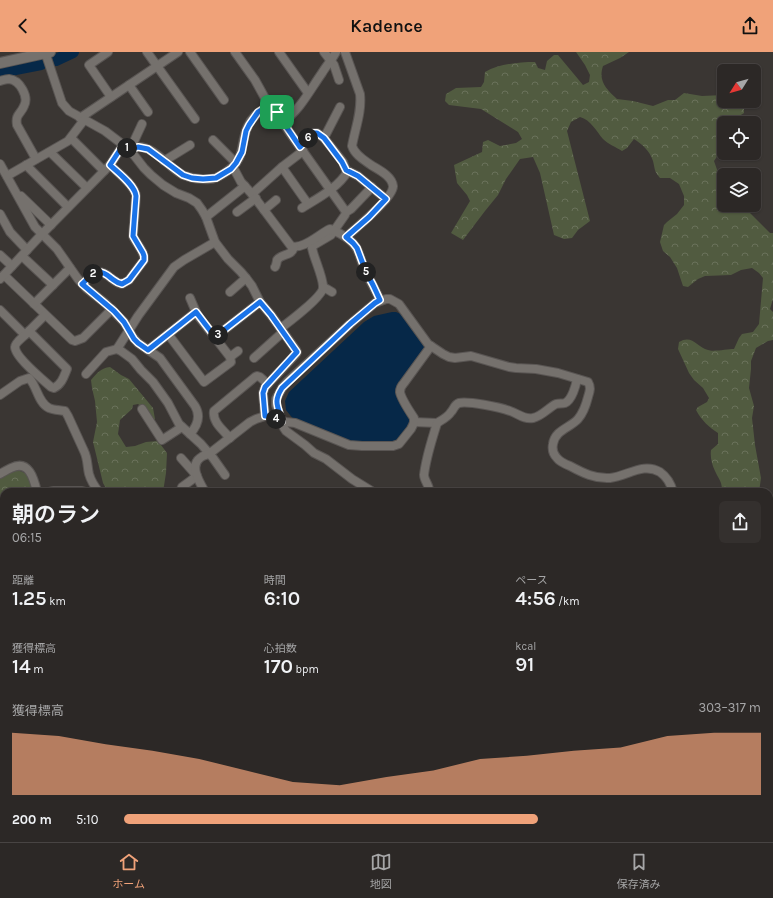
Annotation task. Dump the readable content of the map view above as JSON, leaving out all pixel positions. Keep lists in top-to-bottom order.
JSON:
{
  "north": "bottom left",
  "page": {
    "header": "Kadence",
    "pins": [
      "6",
      "1",
      "5",
      "2",
      "3",
      "4"
    ],
    "heading": ["朝のラン", "06:15"],
    "stats": [
      ["距離", "1.25 km"],
      ["時間", "6:10"],
      ["ペース", "4:56 /km"],
      ["獲得標高", "14 m"],
      ["心拍数", "170 bpm"],
      ["kcal", "91"]
    ],
    "chart": ["獲得標高", "303–317 m"],
    "list": [
      {
        "name": "200 m",
        "note": "5:10"
      }
    ],
    "tabs": ["ホーム", "地図", "保存済み"]
  }
}
